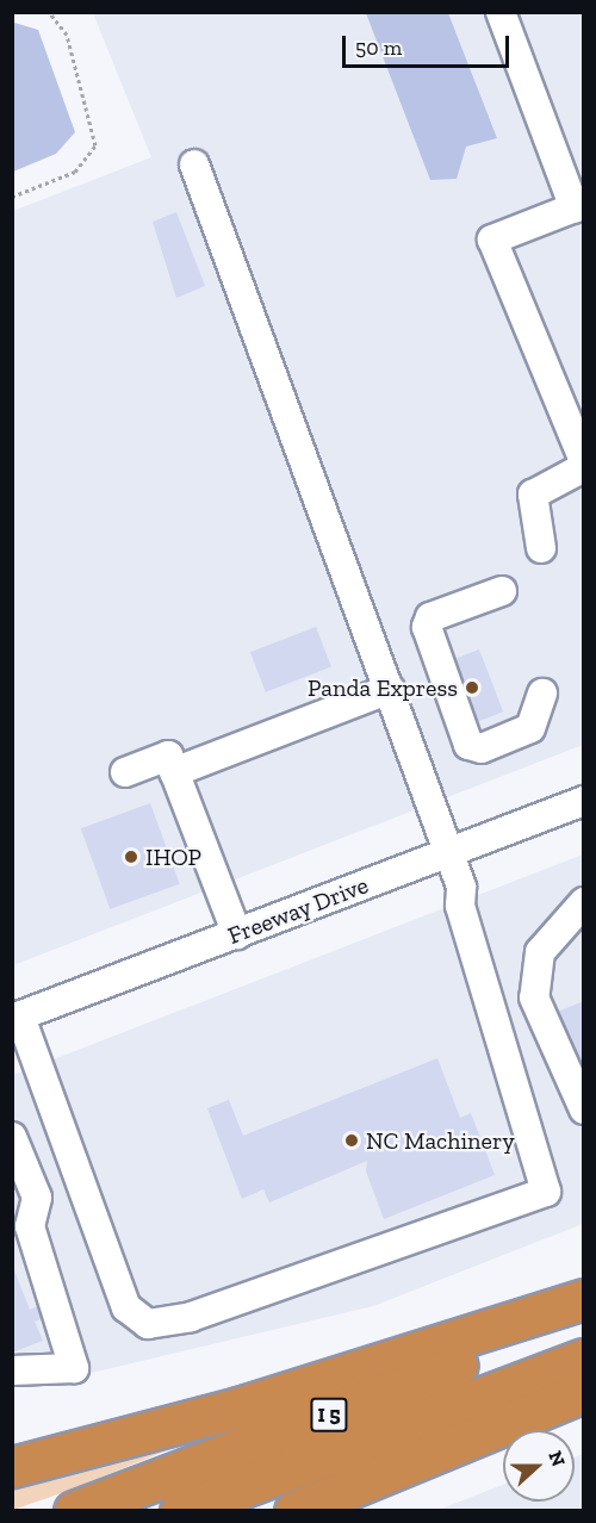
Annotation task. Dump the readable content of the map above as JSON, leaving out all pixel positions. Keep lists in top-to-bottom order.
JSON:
{
  "streets": {
    "highway": ["I 5"],
    "street": ["Freeway Drive"]
  },
  "places": ["Panda Express", "IHOP", "NC Machinery"],
  "scale_bar": "50 m",
  "north": "right"
}
